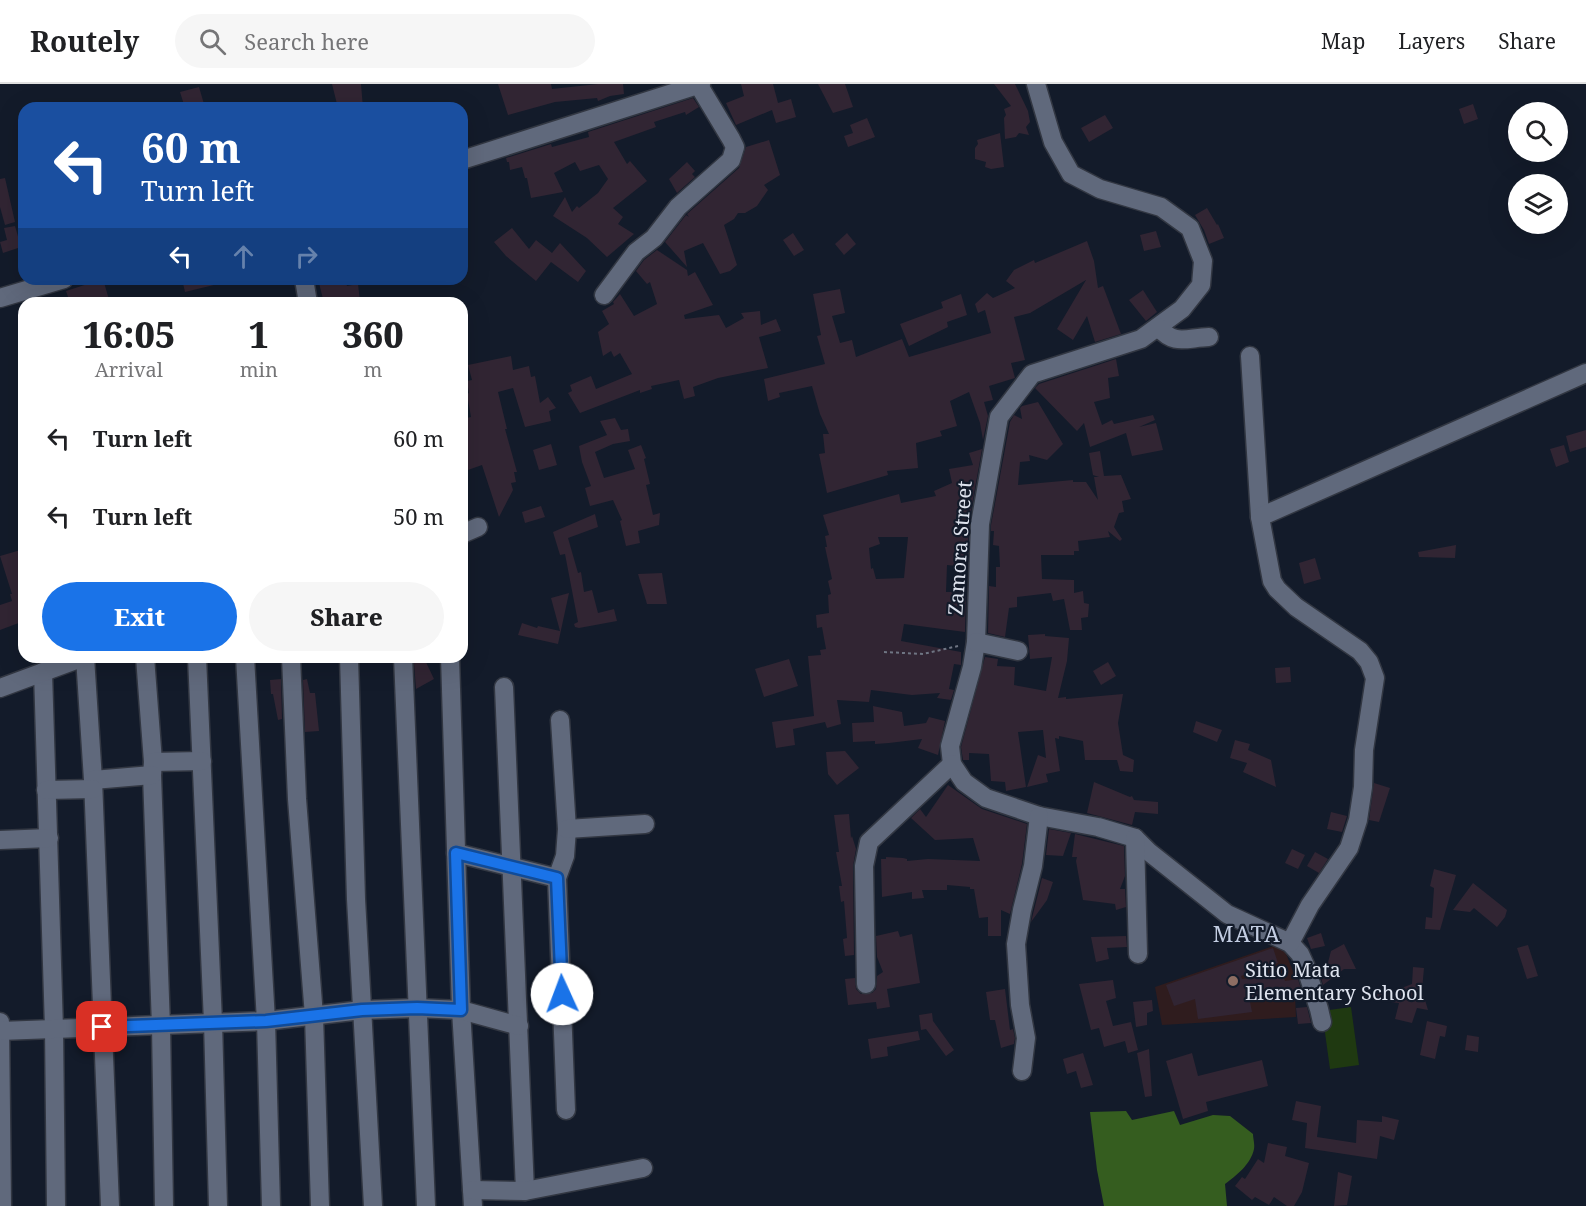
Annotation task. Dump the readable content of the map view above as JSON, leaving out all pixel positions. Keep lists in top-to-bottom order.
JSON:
{
  "streets": {
    "street": ["Zamora Street"]
  },
  "districts": ["MATA"],
  "places": ["Sitio Mata Elementary School"],
  "page": {
    "header": "Routely",
    "search": "Search here",
    "nav": ["Map", "Layers", "Share"],
    "turn": ["60 m", "Turn left"],
    "eta": [
      "16:05",
      "Arrival",
      "1",
      "min",
      "360",
      "m"
    ],
    "list": [
      {
        "name": "Turn left",
        "value": "60 m"
      },
      {
        "name": "Turn left",
        "value": "50 m"
      }
    ],
    "buttons": ["Exit", "Share"]
  }
}
